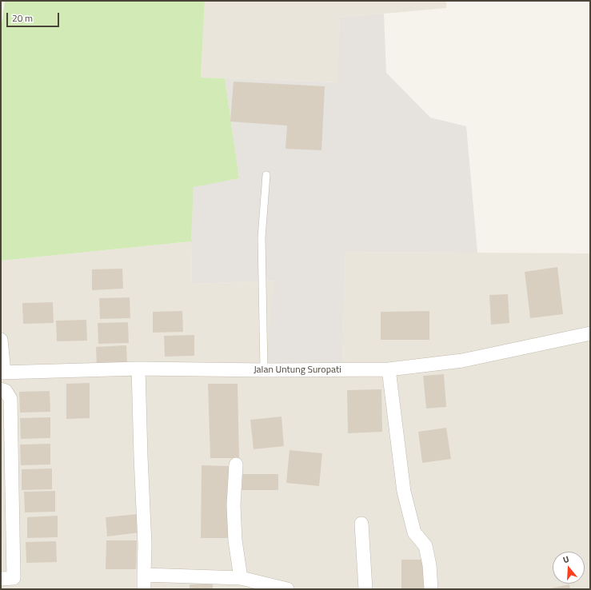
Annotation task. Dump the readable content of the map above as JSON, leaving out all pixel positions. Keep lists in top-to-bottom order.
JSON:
{
  "streets": {
    "street": ["Jalan Untung Suropati"]
  },
  "scale_bar": "20 m",
  "north": "top"
}
